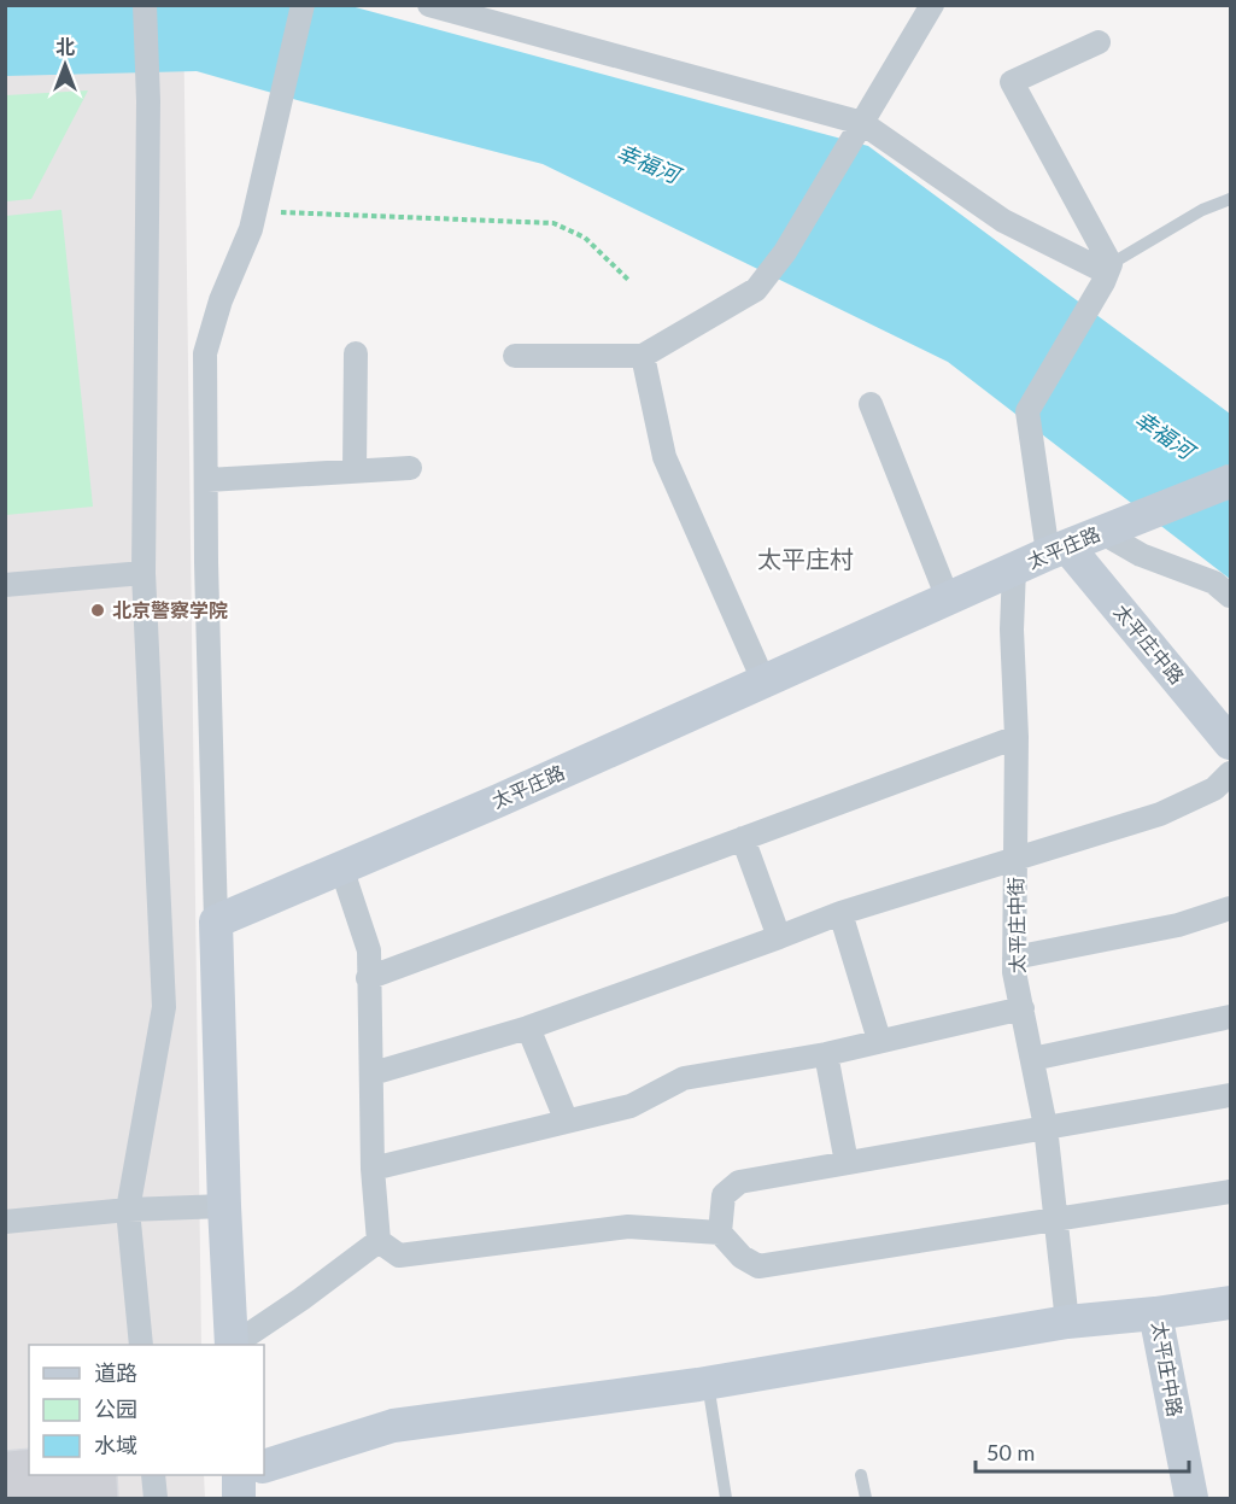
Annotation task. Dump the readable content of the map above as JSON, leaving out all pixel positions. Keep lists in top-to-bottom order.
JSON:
{
  "streets": {
    "street": ["太平庄路", "太平庄中路", "太平庄中街"]
  },
  "crossings": [
    ["太平庄路", "太平庄中路"],
    ["太平庄路", "太平庄中街"]
  ],
  "districts": ["太平庄村"],
  "water": ["幸福河"],
  "places": ["北京警察学院"],
  "legend": ["道路", "公园", "水域"],
  "scale_bar": "50 m",
  "north": "top"
}
